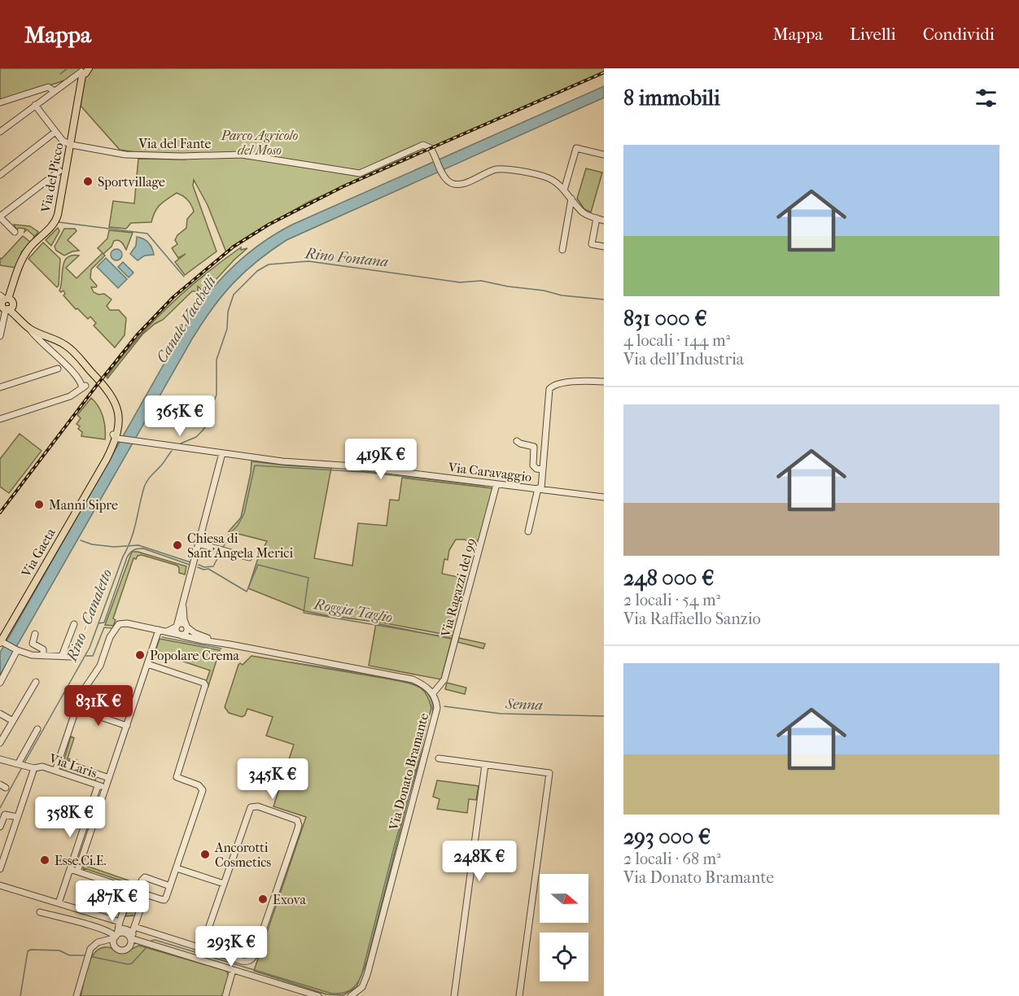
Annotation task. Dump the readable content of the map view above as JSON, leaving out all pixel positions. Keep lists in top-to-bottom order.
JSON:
{
  "streets": {
    "main road": ["Via del Picco", "Via Gaeta"],
    "street": [
      "Via del Fante",
      "Via Caravaggio",
      "Via Ragazzi del 99",
      "Via Laris",
      "Via Donato Bramante"
    ]
  },
  "crossings": [
    ["Via del Fante", "Via del Picco"],
    ["Via Caravaggio", "Via Gaeta"],
    ["Via Caravaggio", "Via Ragazzi del 99"],
    ["Via Ragazzi del 99", "Via Donato Bramante"]
  ],
  "water": [
    "Rino Fontana",
    "Canale Vacchelli",
    "Roggia Taglio",
    "Rino - Canaletto",
    "Senna"
  ],
  "parks": ["Parco Agricolo del Moso"],
  "places": [
    "Sportvillage",
    "Manni Sipre",
    "Chiesa di Sant'Angela Merici",
    "Popolare Crema",
    "Ancorotti Cosmetics",
    "Esse.Ci.E.",
    "Exova"
  ],
  "north": "right",
  "page": {
    "header": "Mappa",
    "nav": ["Mappa", "Livelli", "Condividi"],
    "heading": "8 immobili",
    "list": [
      {
        "name": "831 000 €",
        "note": "4 locali · 144 m² · Via dell'Industria"
      },
      {
        "name": "248 000 €",
        "note": "2 locali · 54 m² · Via Raffaello Sanzio"
      },
      {
        "name": "293 000 €",
        "note": "2 locali · 68 m² · Via Donato Bramante"
      }
    ],
    "price": [
      "365K €",
      "419K €",
      "831K €",
      "345K €",
      "358K €",
      "248K €",
      "487K €",
      "293K €"
    ]
  }
}
